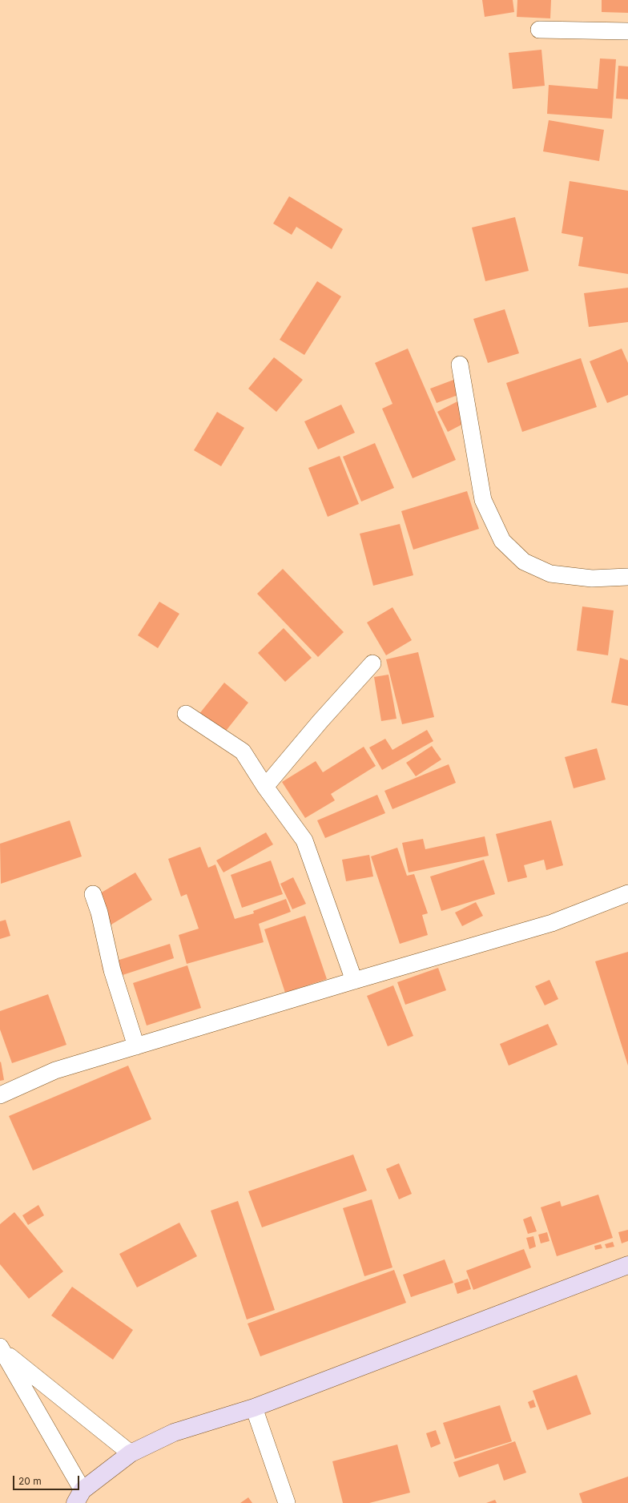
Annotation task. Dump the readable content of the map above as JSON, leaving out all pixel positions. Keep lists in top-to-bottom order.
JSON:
{
  "scale_bar": "20 m"
}
